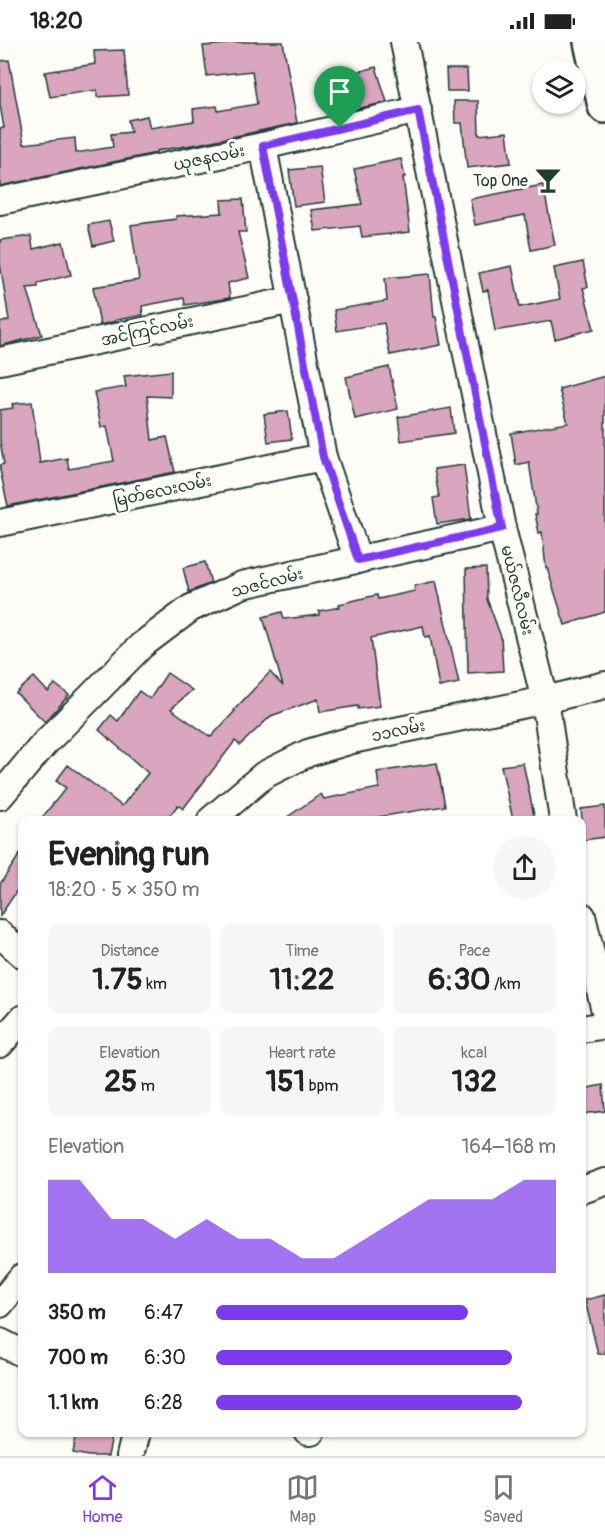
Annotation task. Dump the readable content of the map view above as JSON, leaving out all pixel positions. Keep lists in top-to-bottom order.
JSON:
{
  "streets": {
    "street": [
      "ယုဇနလမ်း",
      "အင်ကြင်လမ်း",
      "မြတ်လေးလမ်း",
      "သဇင်လမ်း",
      "မယ်ဇလီလမ်း",
      "၁၁လမ်း"
    ]
  },
  "crossings": [
    ["ယုဇနလမ်း", "မယ်ဇလီလမ်း"],
    ["သဇင်လမ်း", "မယ်ဇလီလမ်း"],
    ["မယ်ဇလီလမ်း", "၁၁လမ်း"]
  ],
  "places": {
    "bar": ["Top One"]
  },
  "page": {
    "status": "18:20",
    "heading": ["Evening run", "18:20 · 5 × 350 m"],
    "stats": [
      ["Distance", "1.75 km"],
      ["Time", "11:22"],
      ["Pace", "6:30 /km"],
      ["Elevation", "25 m"],
      ["Heart rate", "151 bpm"],
      ["kcal", "132"]
    ],
    "chart": ["Elevation", "164–168 m"],
    "list": [
      {
        "name": "350 m",
        "note": "6:47"
      },
      {
        "name": "700 m",
        "note": "6:30"
      },
      {
        "name": "1.1 km",
        "note": "6:28"
      }
    ],
    "tabs": ["Home", "Map", "Saved"]
  }
}
